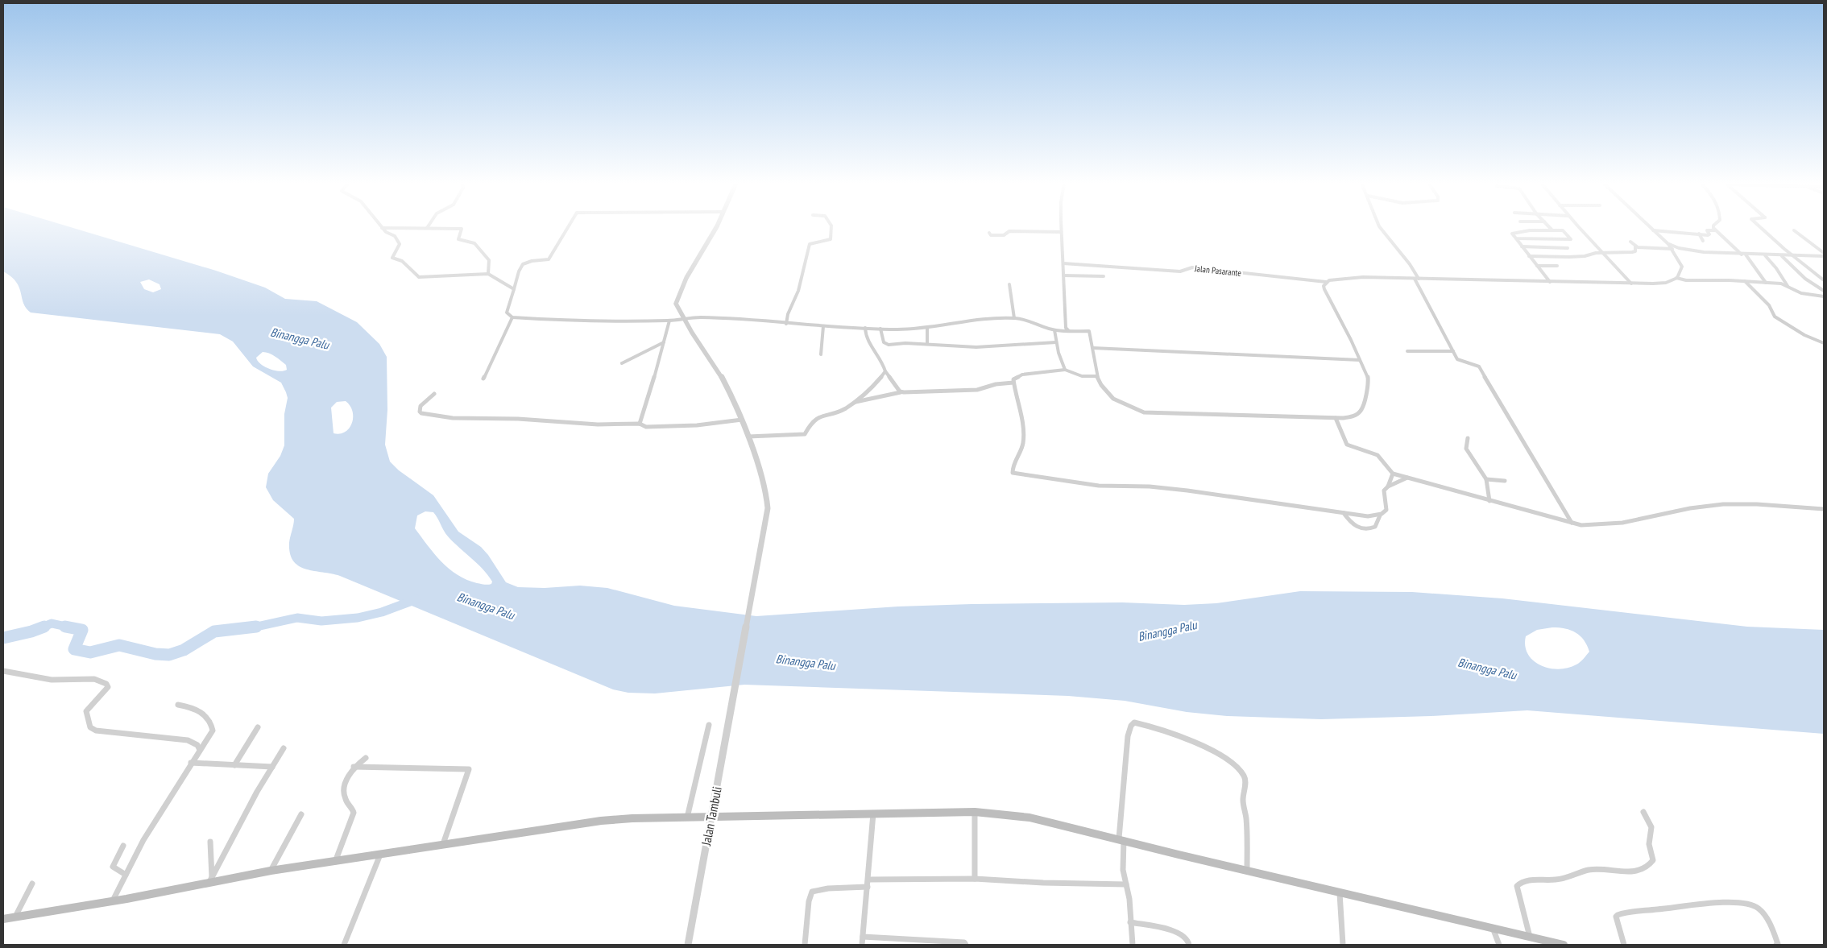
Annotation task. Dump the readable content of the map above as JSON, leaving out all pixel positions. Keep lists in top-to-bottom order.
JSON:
{
  "streets": {
    "street": ["Jalan Pasarante", "Jalan Tambuli"]
  },
  "water": ["Binangga Palu"]
}
